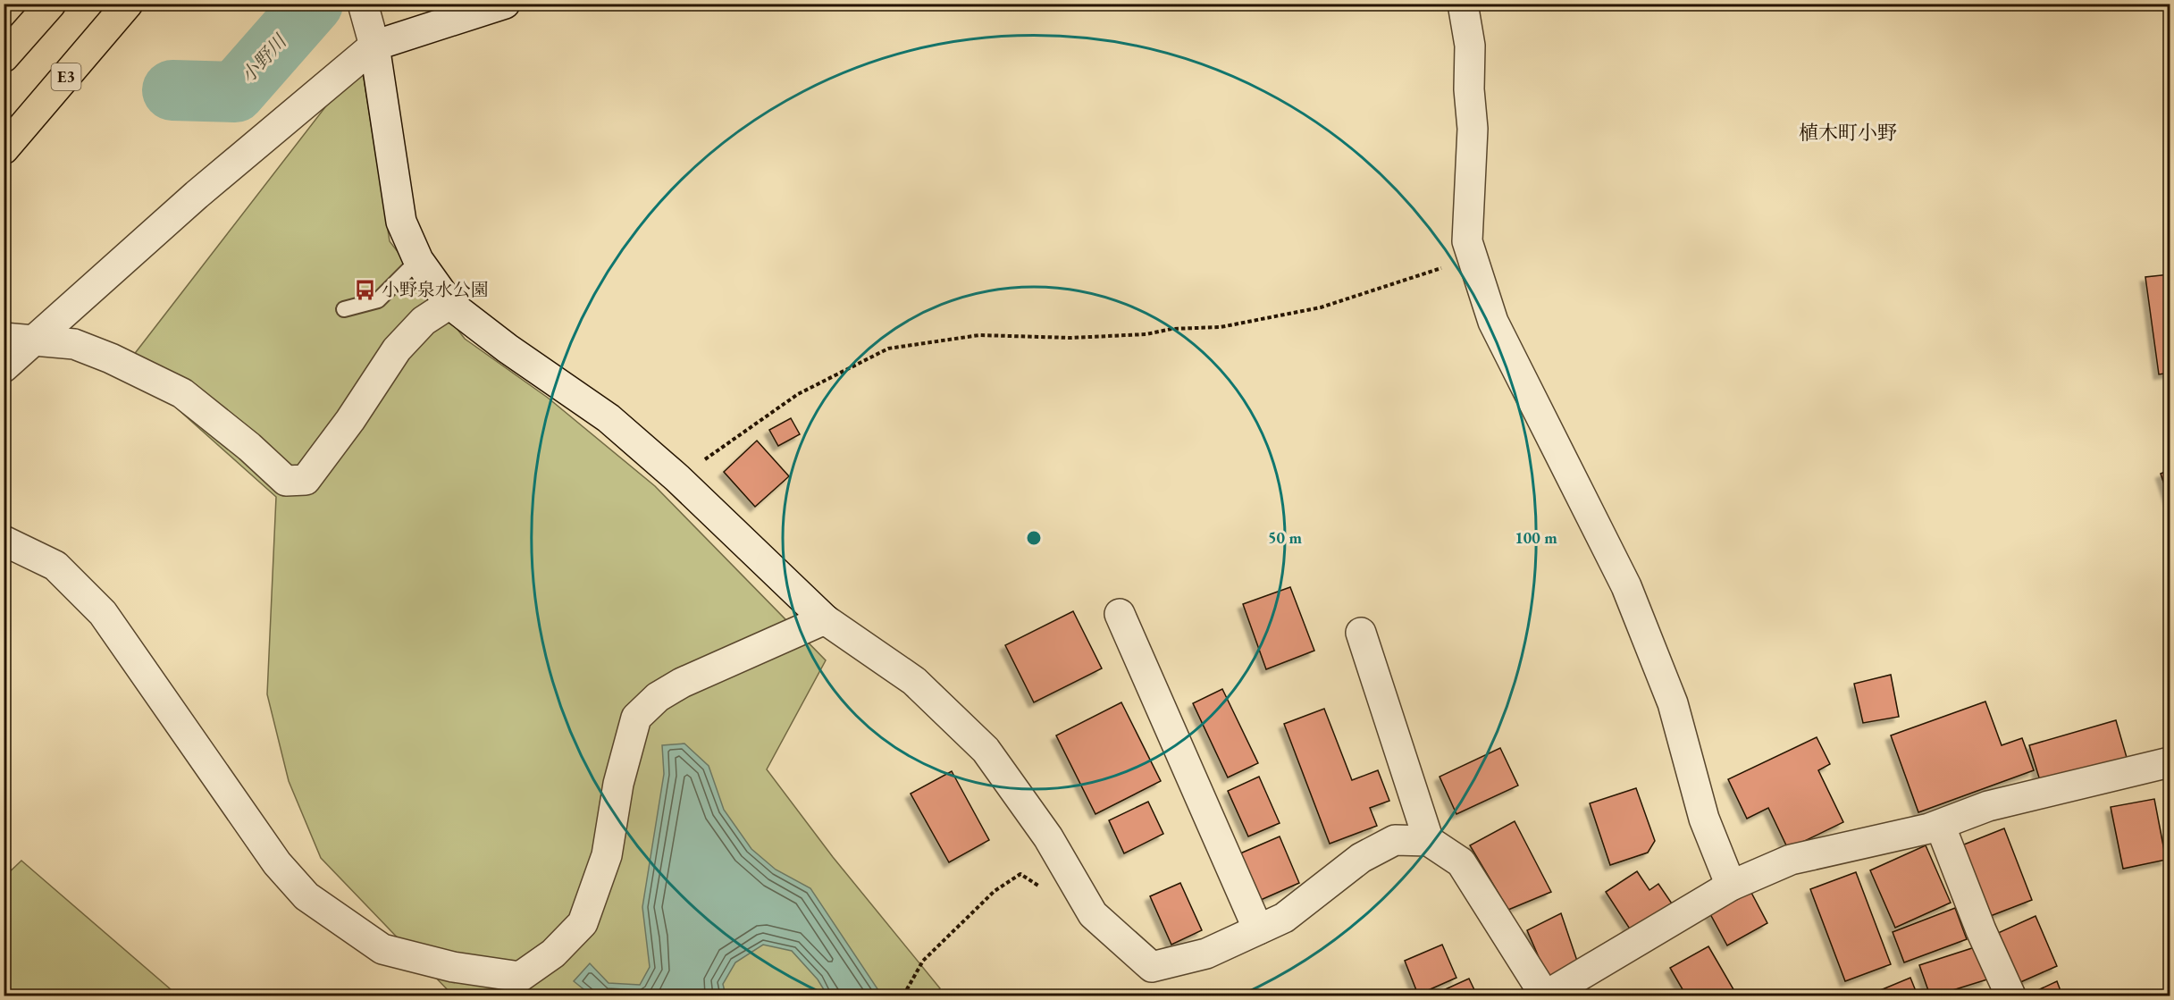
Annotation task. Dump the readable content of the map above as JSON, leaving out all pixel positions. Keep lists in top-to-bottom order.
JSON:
{
  "streets": {
    "highway": ["E3"]
  },
  "districts": ["植木町小野"],
  "water": ["小野川"],
  "places": {
    "bus stop": ["小野泉水公園"]
  },
  "rings": ["50 m", "100 m"]
}
